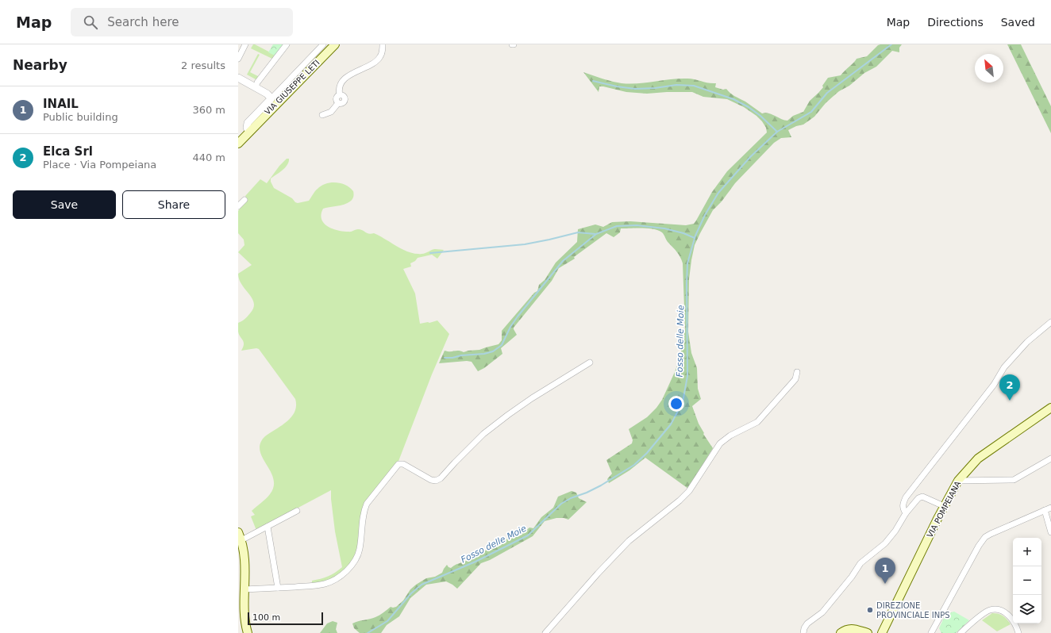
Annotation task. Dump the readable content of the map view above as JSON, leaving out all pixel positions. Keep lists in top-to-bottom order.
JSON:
{
  "streets": {
    "main road": ["VIA GIUSEPPE LETI", "VIA POMPEIANA"]
  },
  "water": ["Fosso delle Moie"],
  "places": ["DIREZIONE PROVINCIALE INPS"],
  "scale_bar": "100 m",
  "north": "top left",
  "page": {
    "header": "Map",
    "search": "Search here",
    "nav": ["Map", "Directions", "Saved"],
    "heading": ["Nearby", "2 results"],
    "list": [
      {
        "mark": "1",
        "name": "INAIL",
        "note": "Public building",
        "value": "360 m"
      },
      {
        "mark": "2",
        "name": "Elca Srl",
        "note": "Place · Via Pompeiana",
        "value": "440 m"
      }
    ],
    "buttons": ["Save", "Share"],
    "pins": ["2", "1"],
    "map_buttons": ["+", "−"],
    "scale": "100 m"
  }
}
